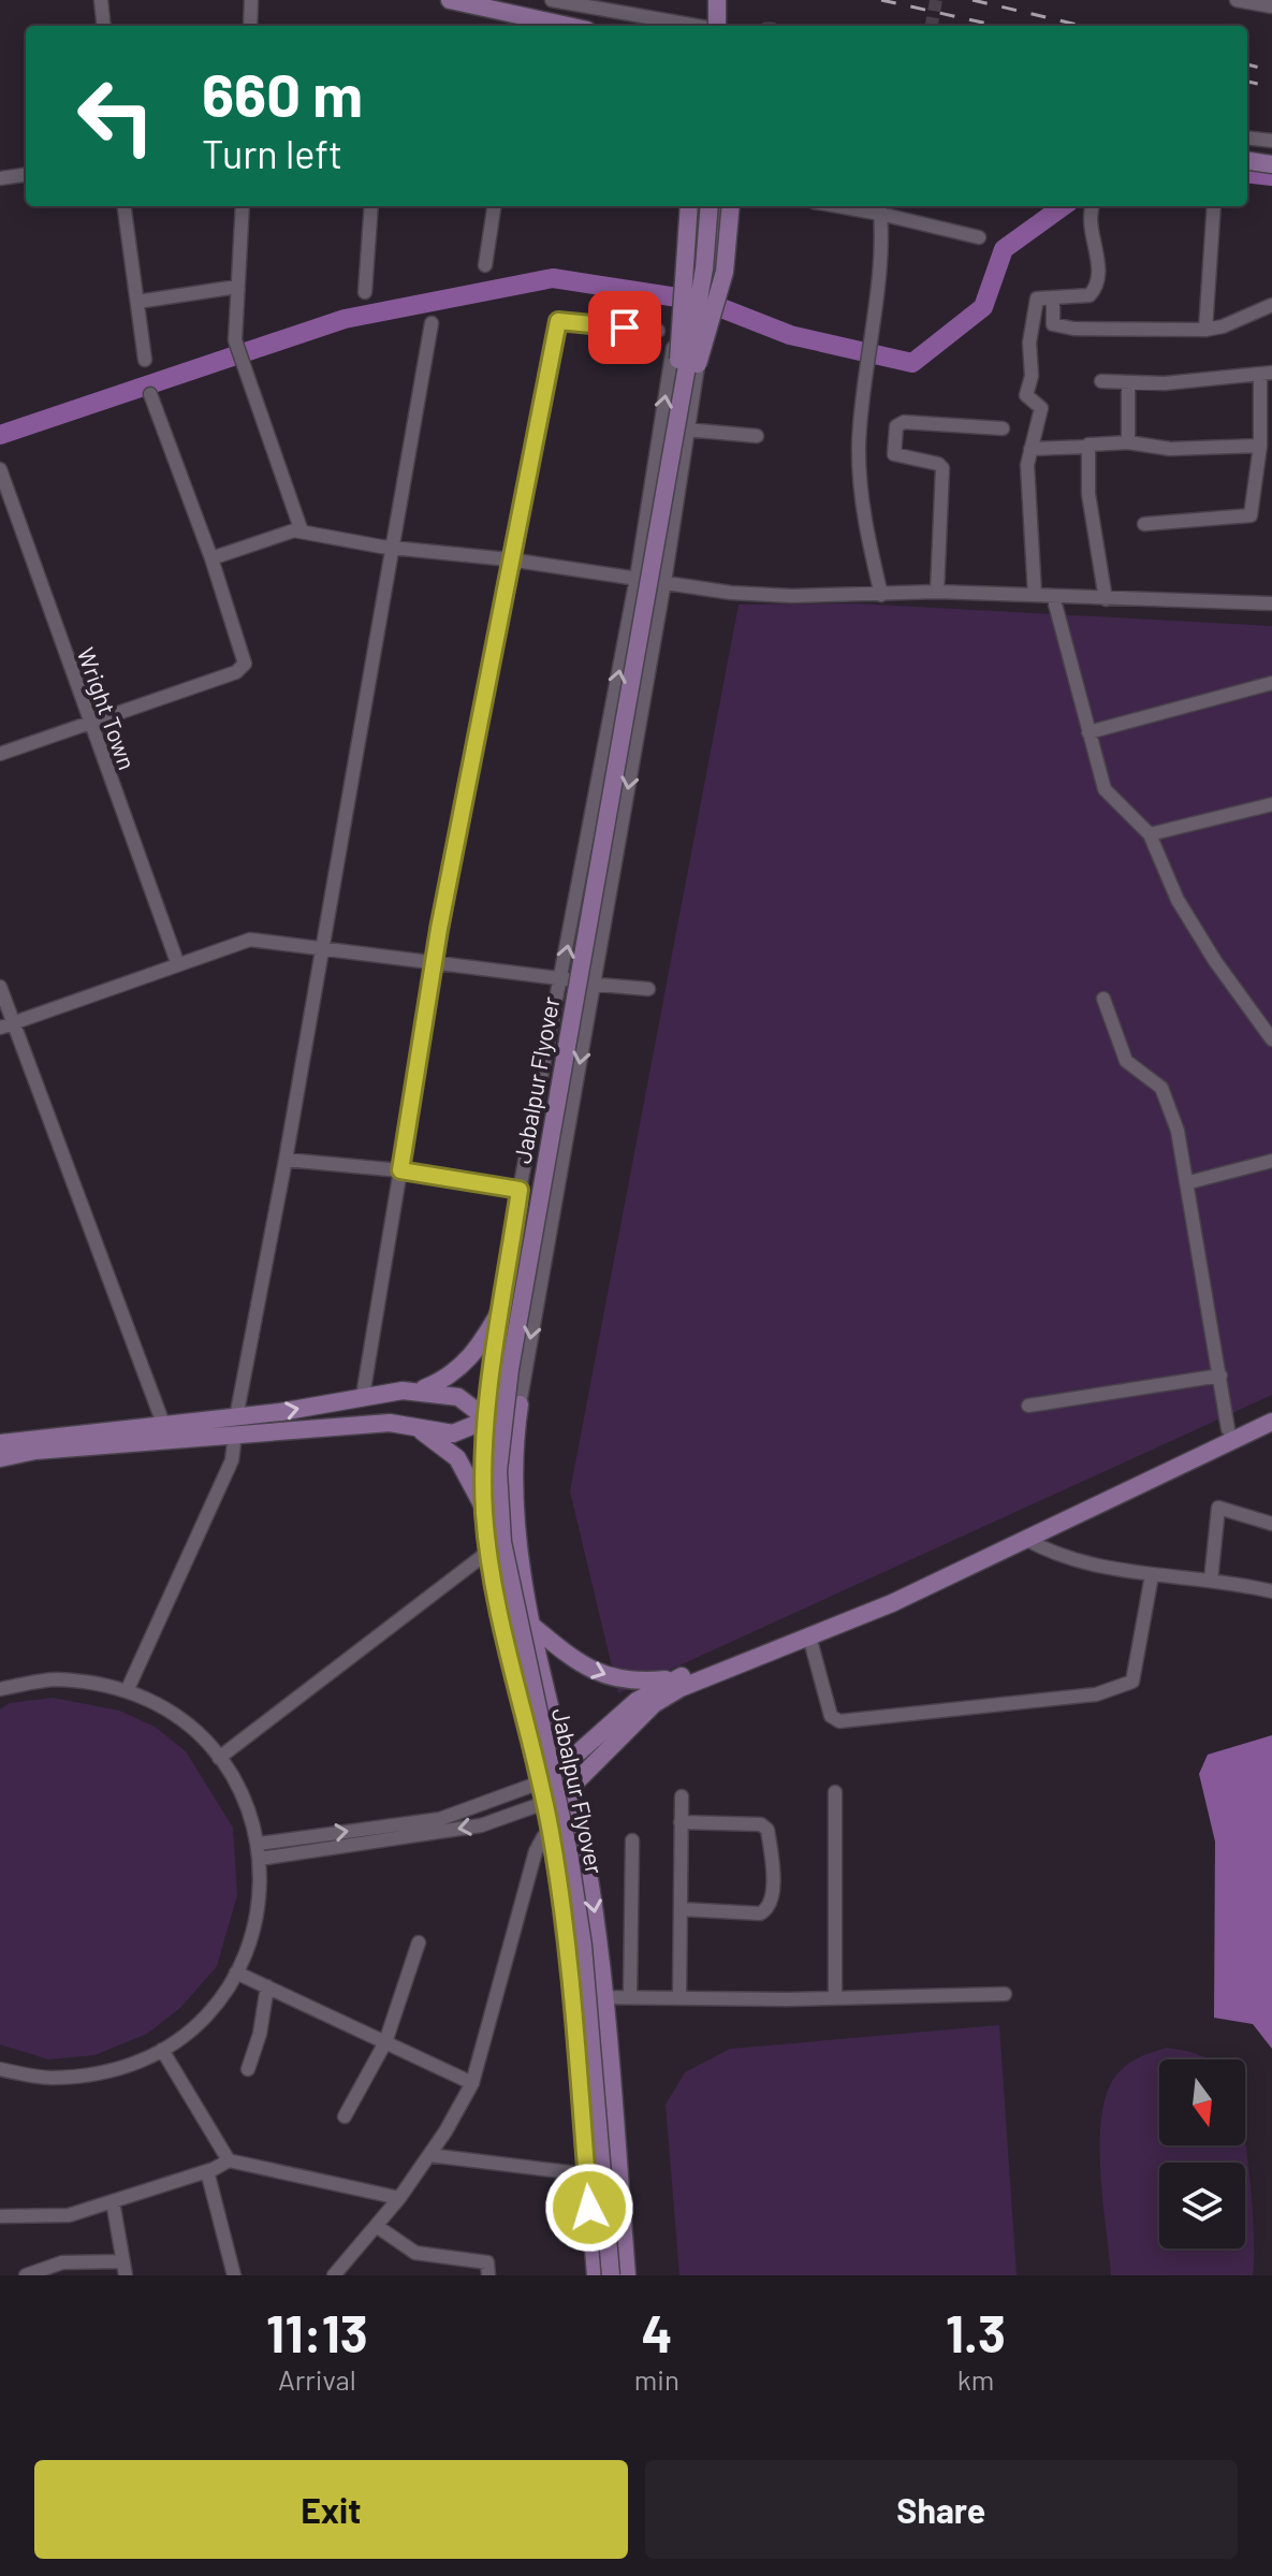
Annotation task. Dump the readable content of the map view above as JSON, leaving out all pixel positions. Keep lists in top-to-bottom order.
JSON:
{
  "streets": {
    "main road": ["Jabalpur Flyover"],
    "street": ["Wright Town"]
  },
  "north": "bottom",
  "page": {
    "turn": ["660 m", "Turn left"],
    "eta": [
      "11:13",
      "Arrival",
      "4",
      "min",
      "1.3",
      "km"
    ],
    "buttons": ["Exit", "Share"]
  }
}
